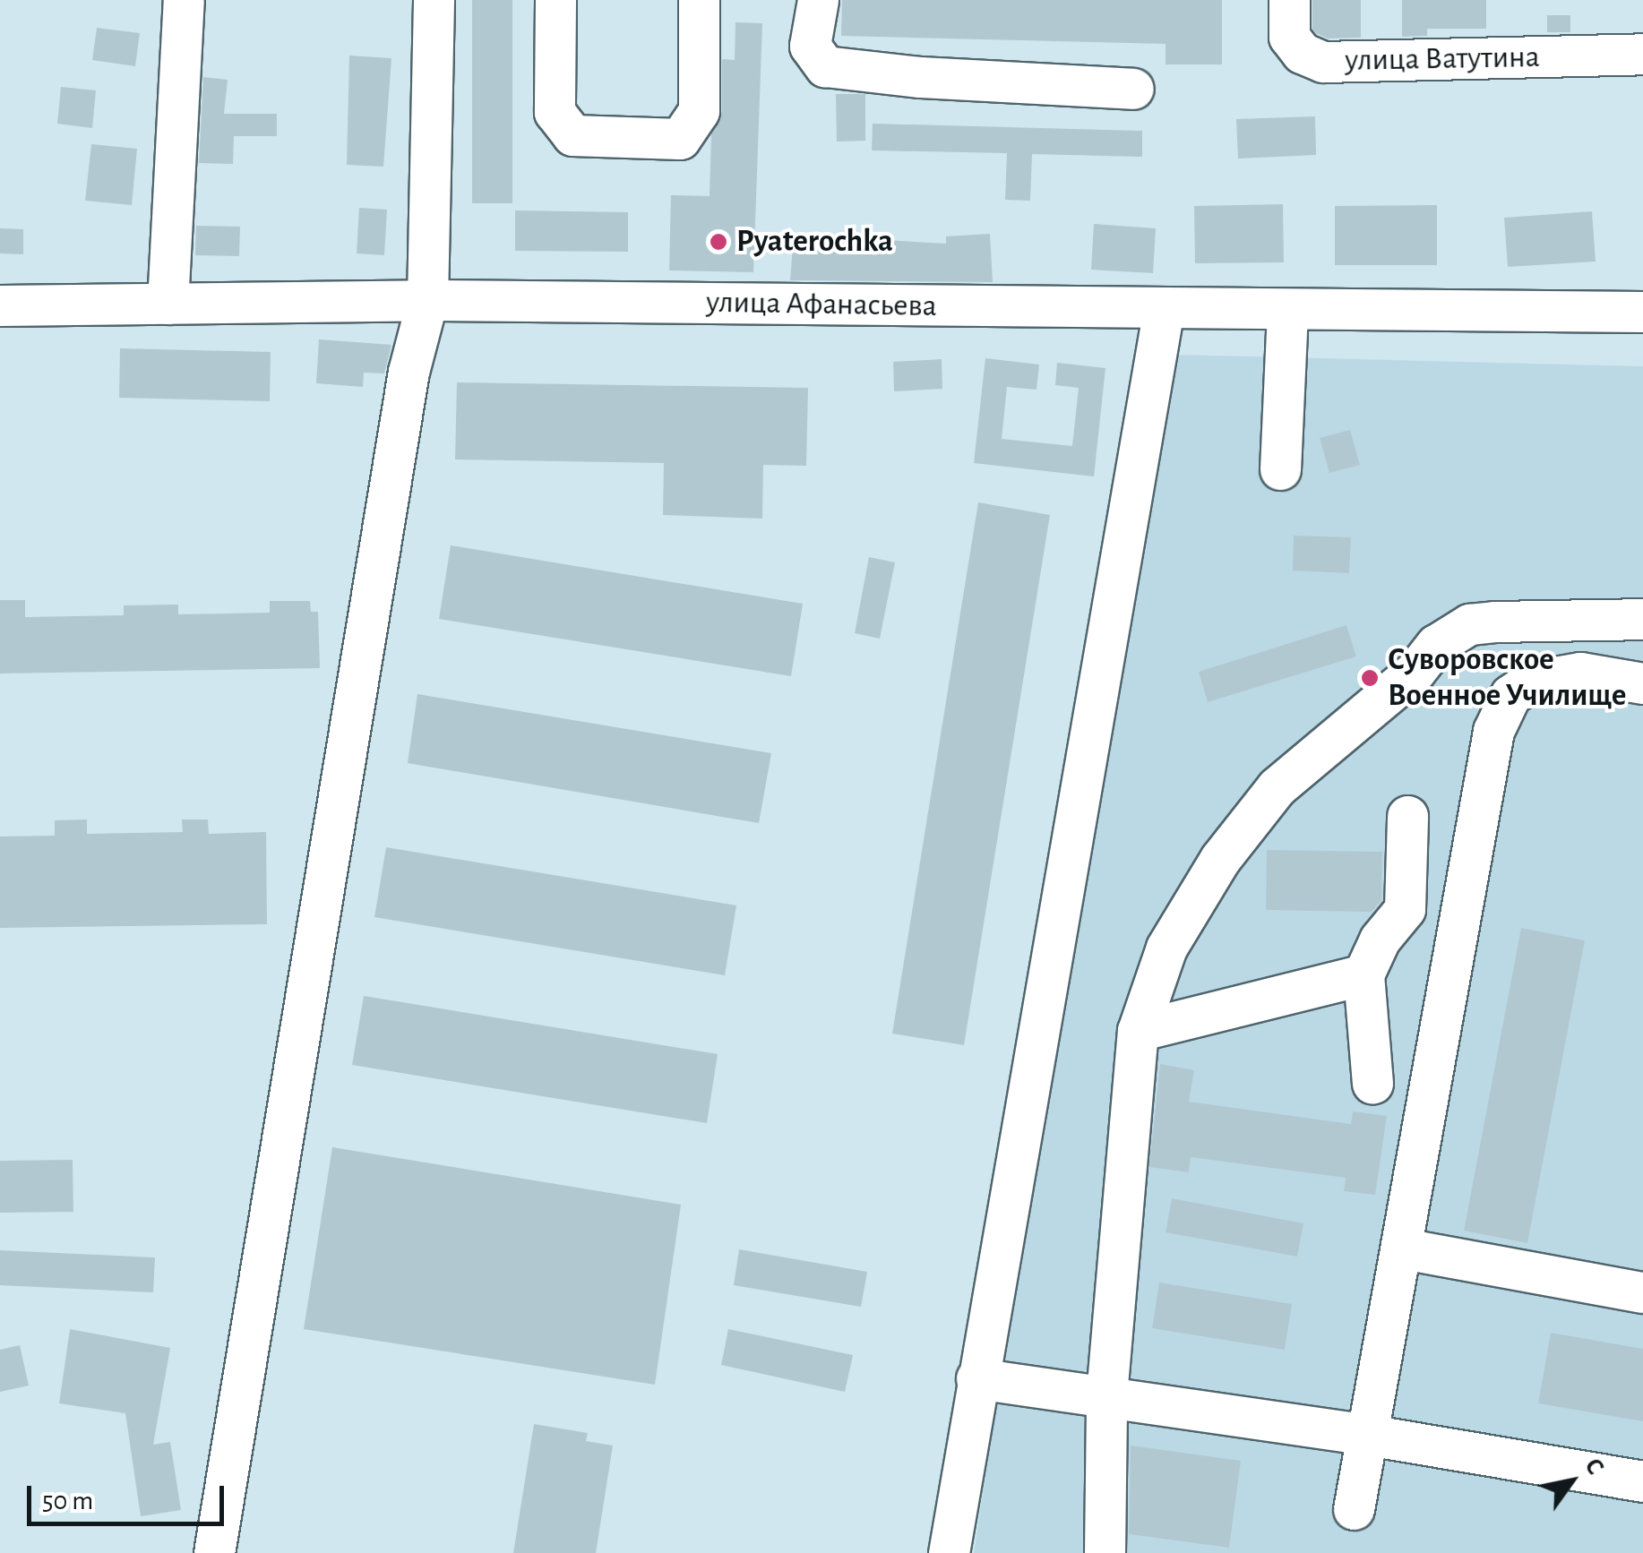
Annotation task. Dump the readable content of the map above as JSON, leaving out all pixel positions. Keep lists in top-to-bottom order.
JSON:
{
  "streets": {
    "street": ["улица Ватутина", "улица Афанасьева"]
  },
  "places": ["Pyaterochka", "Суворовское Военное Училище"],
  "scale_bar": "50 m",
  "north": "top right"
}
